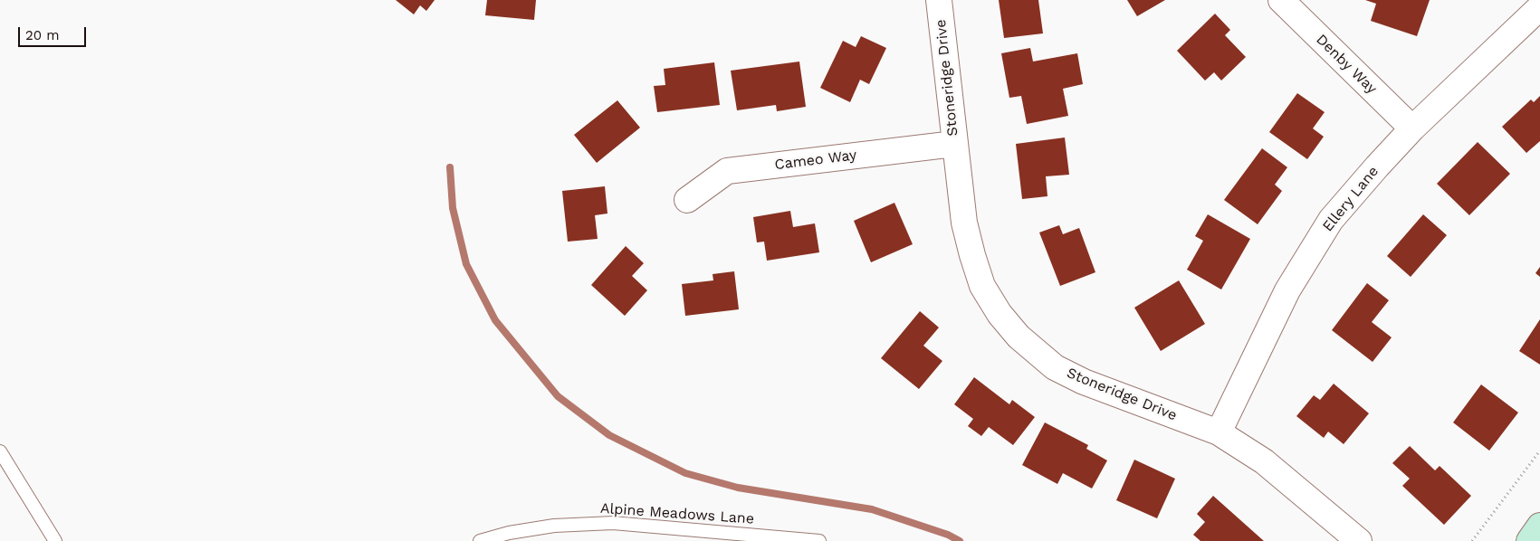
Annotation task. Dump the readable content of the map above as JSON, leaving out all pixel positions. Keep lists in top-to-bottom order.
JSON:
{
  "streets": {
    "street": [
      "Denby Way",
      "Stoneridge Drive",
      "Cameo Way",
      "Ellery Lane"
    ],
    "lane": ["Alpine Meadows Lane"]
  },
  "crossings": [
    ["Denby Way", "Ellery Lane"],
    ["Stoneridge Drive", "Cameo Way"],
    ["Stoneridge Drive", "Ellery Lane"]
  ],
  "scale_bar": "20 m"
}
